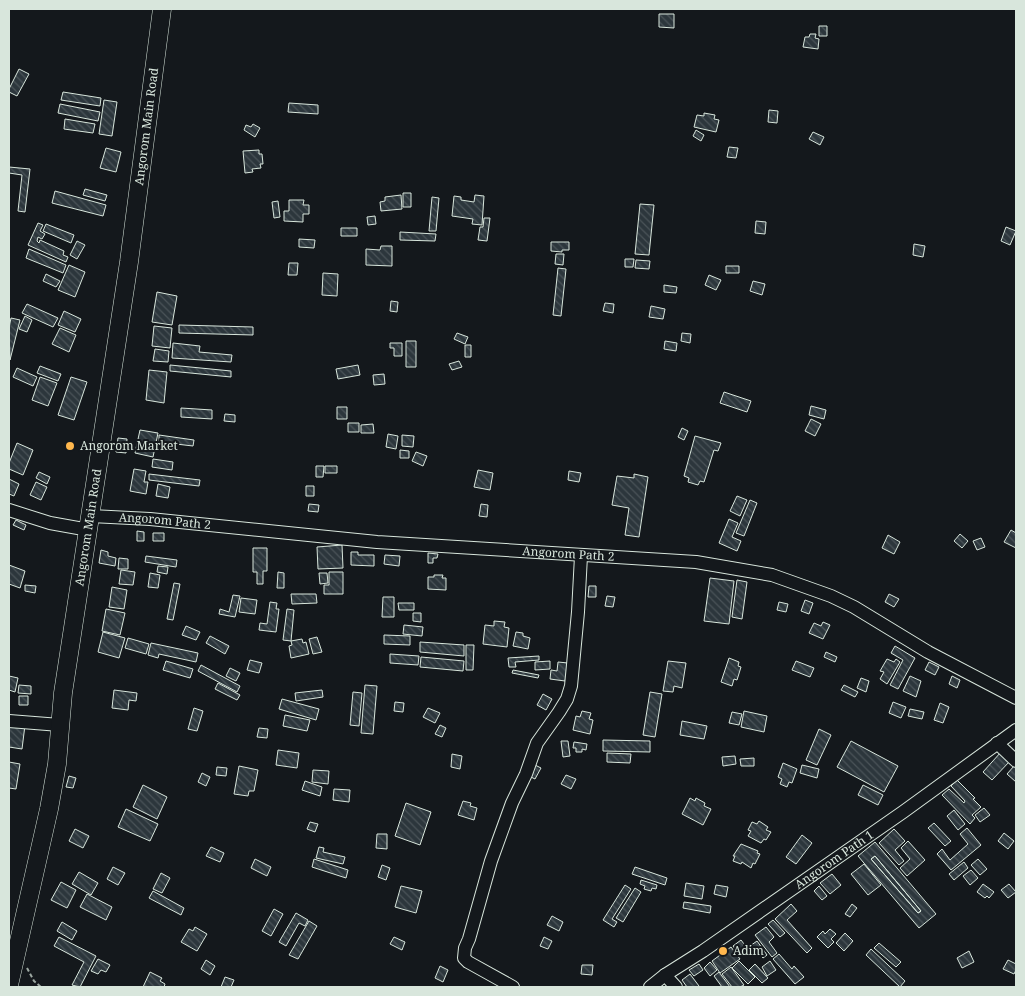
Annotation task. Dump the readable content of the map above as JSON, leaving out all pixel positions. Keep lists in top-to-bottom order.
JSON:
{
  "streets": {
    "highway": ["Angorom Main Road"],
    "street": ["Angorom Path 2", "Angorom Path 1"]
  },
  "crossings": [
    ["Angorom Main Road", "Angorom Path 2"]
  ],
  "places": ["Angorom Market", "Adim"]
}
